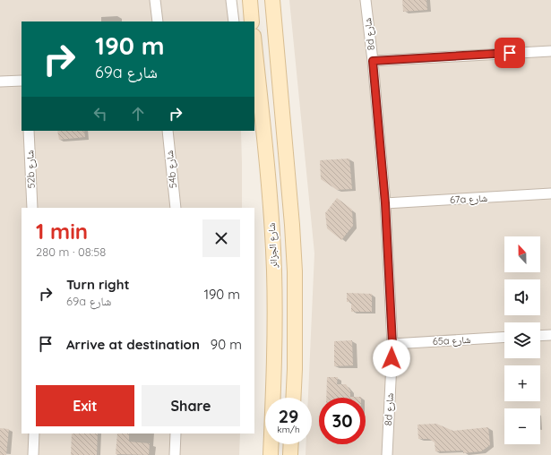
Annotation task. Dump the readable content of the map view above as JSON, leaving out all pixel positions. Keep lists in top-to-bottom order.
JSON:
{
  "streets": {
    "main road": ["شارع الجزائر"],
    "street": [
      "8d شارع",
      "52b شارع",
      "54b شارع",
      "67a شارع",
      "65a شارع"
    ]
  },
  "crossings": [
    ["8d شارع", "67a شارع"],
    ["8d شارع", "65a شارع"]
  ],
  "north": "top",
  "page": {
    "turn": ["190 m", "69a شارع"],
    "heading": ["1 min", "280 m · 08:58"],
    "map_buttons": ["+", "−"],
    "list": [
      {
        "name": "Turn right",
        "note": "69a شارع",
        "value": "190 m"
      },
      {
        "name": "Arrive at destination",
        "value": "90 m"
      }
    ],
    "buttons": ["Exit", "Share"],
    "speed": "29 km/h",
    "limit": "30"
  }
}
